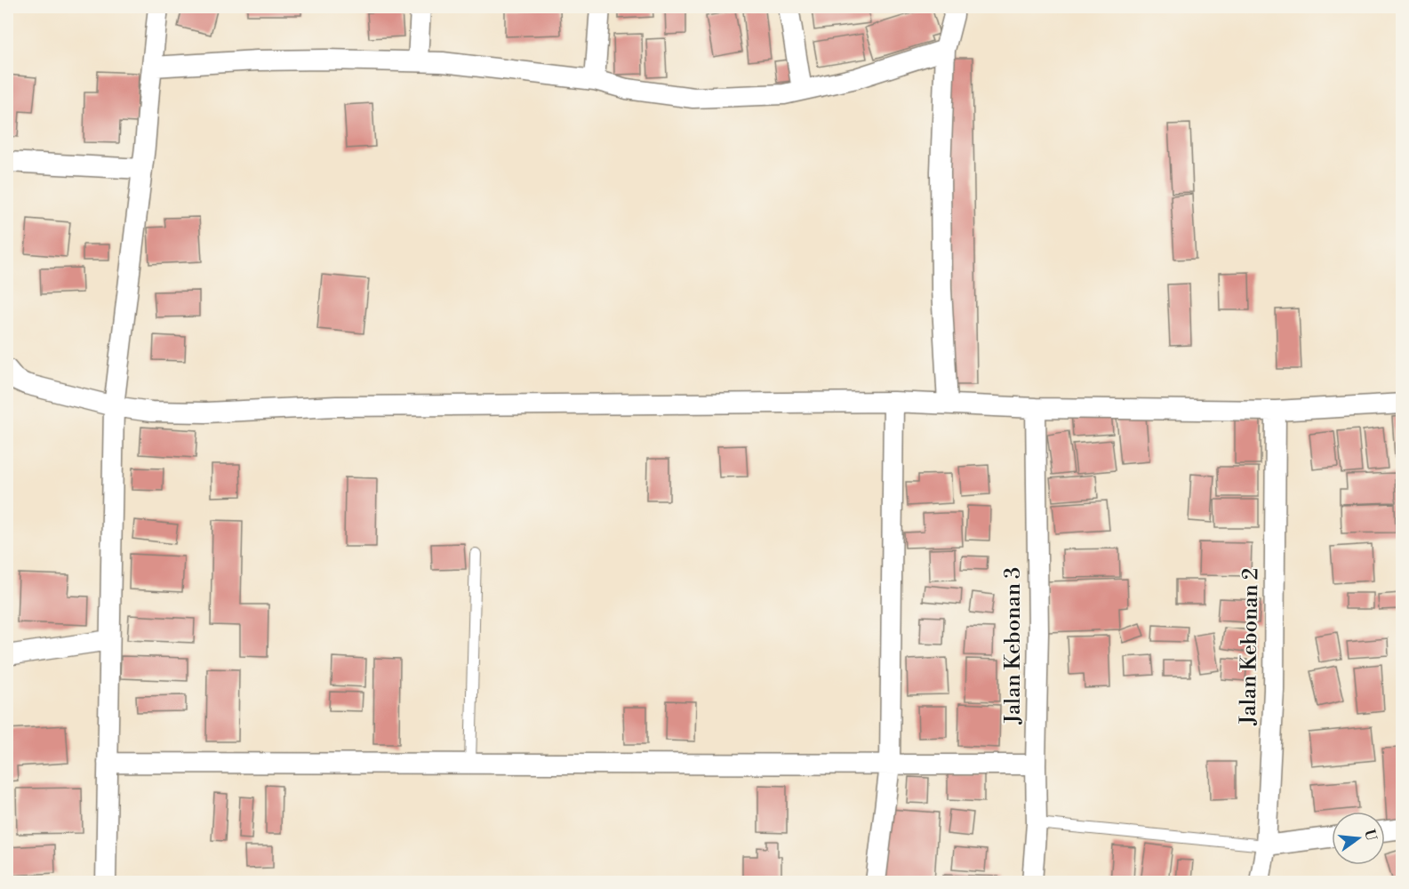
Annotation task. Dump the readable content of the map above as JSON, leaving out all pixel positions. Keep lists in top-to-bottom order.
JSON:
{
  "streets": {
    "street": ["Jalan Kebonan 3", "Jalan Kebonan 2"]
  },
  "north": "right"
}
